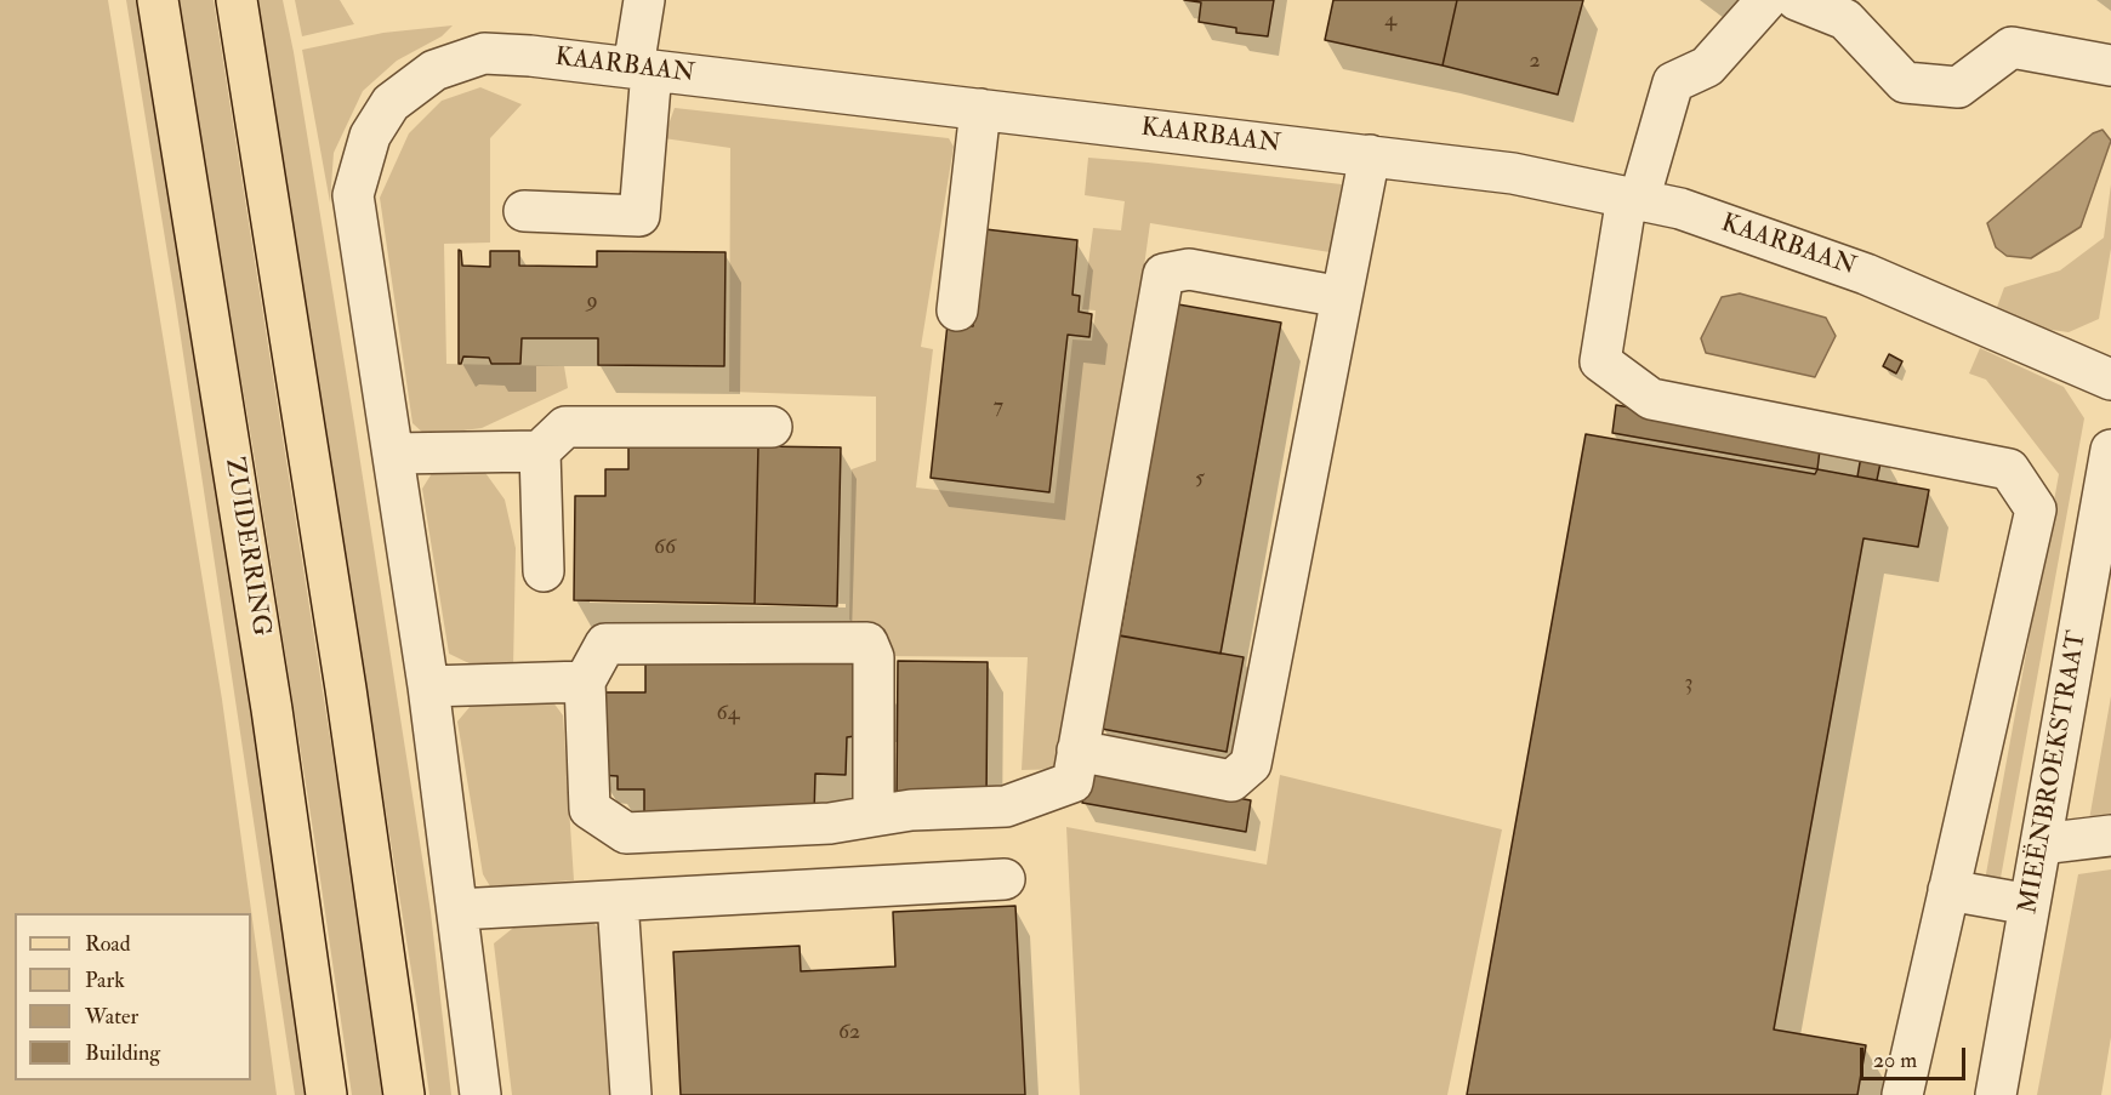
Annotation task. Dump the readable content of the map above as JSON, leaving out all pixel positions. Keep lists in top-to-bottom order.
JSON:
{
  "streets": {
    "main road": ["ZUIDERRING"],
    "street": ["KAARBAAN", "MIEËNBROEKSTRAAT"]
  },
  "house_numbers": [
    "4",
    "2",
    "9",
    "7",
    "5",
    "66",
    "3",
    "64",
    "62"
  ],
  "legend": [
    "Road",
    "Park",
    "Water",
    "Building"
  ],
  "scale_bar": "20 m"
}
